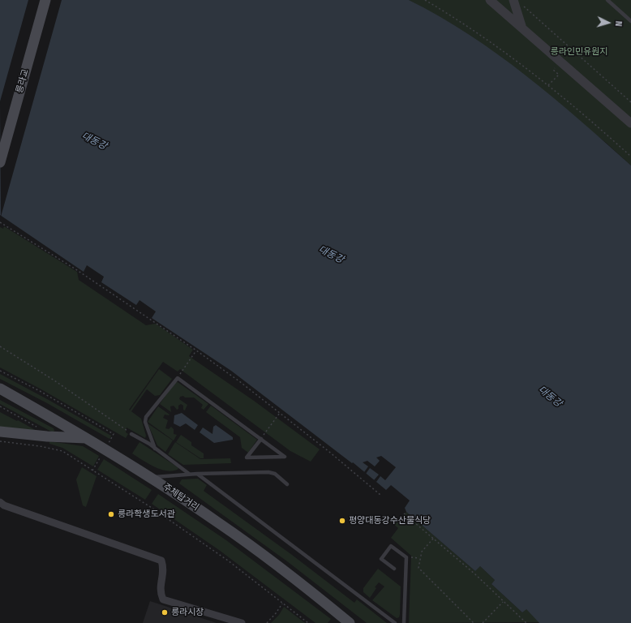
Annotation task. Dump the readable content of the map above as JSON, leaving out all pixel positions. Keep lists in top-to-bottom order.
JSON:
{
  "streets": {
    "main road": ["릉라교", "주체탑거리"]
  },
  "water": ["대동강"],
  "parks": ["릉라인민유원지"],
  "places": ["릉라학생도서관", "평양대동강수산물식당", "릉라시장"],
  "north": "right"
}
